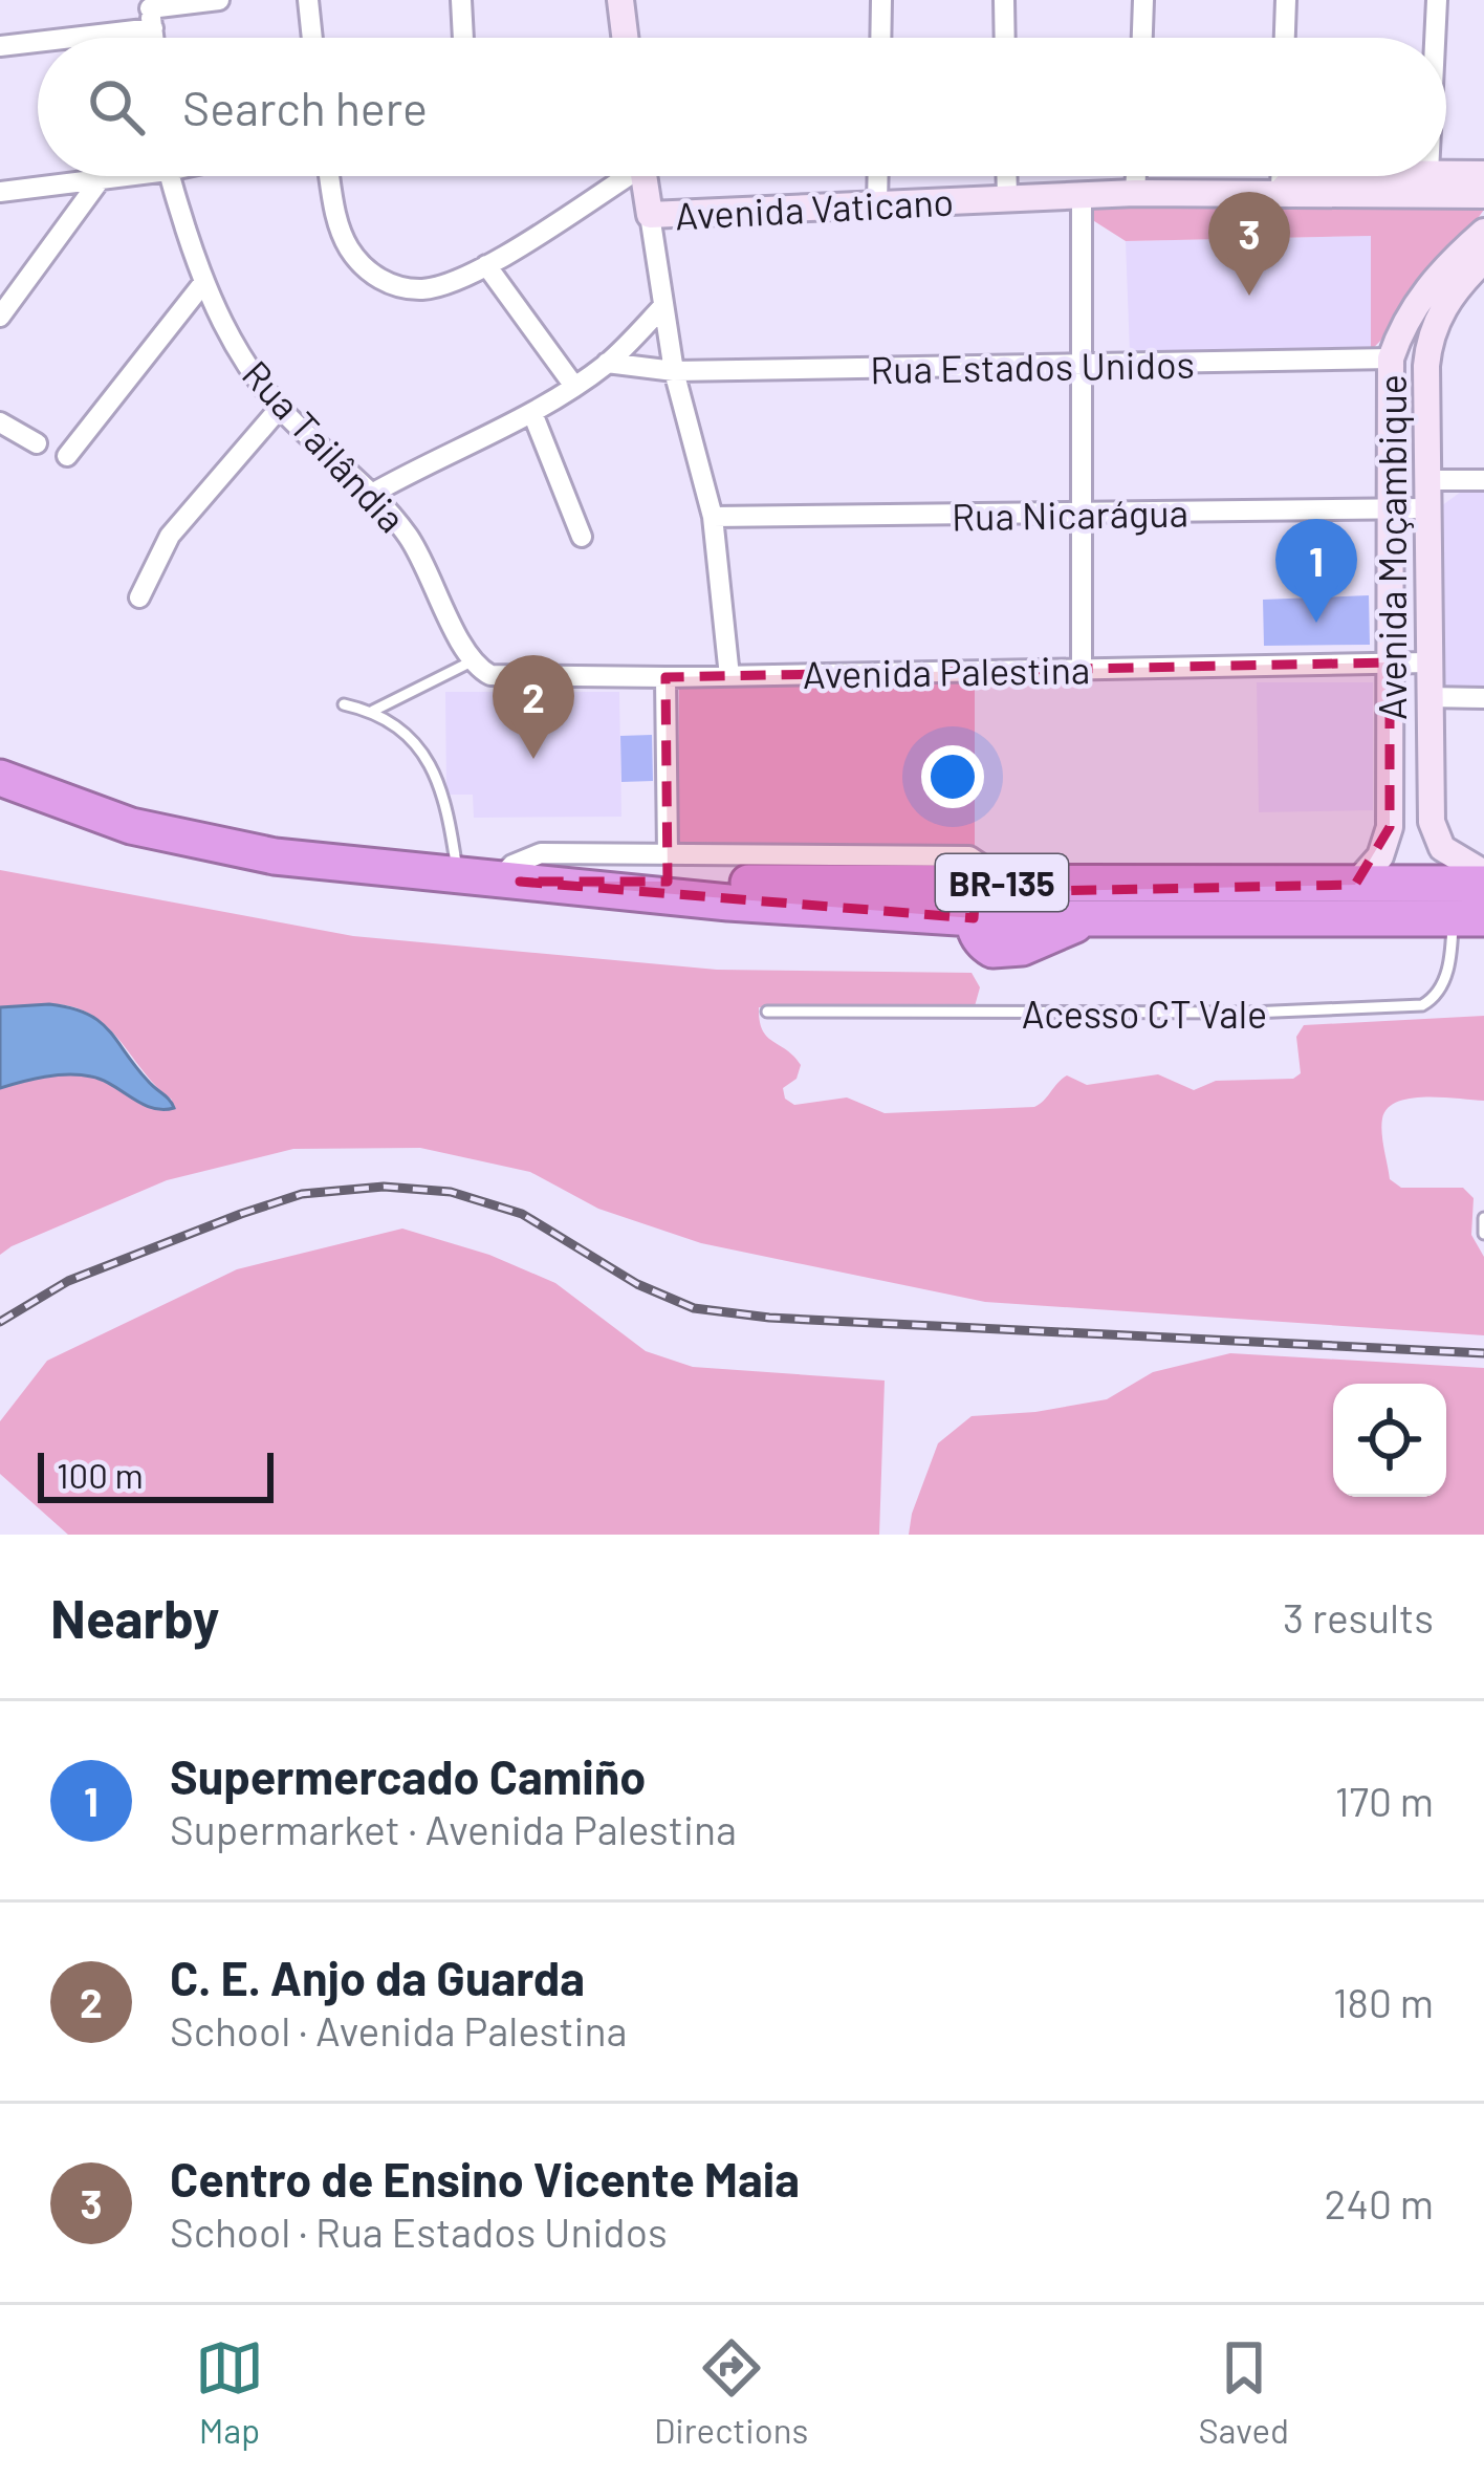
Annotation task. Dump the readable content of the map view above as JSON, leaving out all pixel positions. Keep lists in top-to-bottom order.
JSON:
{
  "streets": {
    "highway": ["BR-135"],
    "main road": ["Avenida Vaticano", "Avenida Moçambique"],
    "street": [
      "Rua Estados Unidos",
      "Rua Tailândia",
      "Rua Nicarágua",
      "Avenida Palestina"
    ],
    "lane": ["Acesso CT Vale"]
  },
  "crossings": [
    ["Avenida Vaticano", "Rua Estados Unidos"],
    ["Avenida Vaticano", "Rua Nicarágua"],
    ["Avenida Vaticano", "Avenida Palestina"],
    ["Rua Estados Unidos", "Avenida Moçambique"],
    ["Rua Tailândia", "Avenida Palestina"],
    ["Rua Nicarágua", "Avenida Moçambique"],
    ["Avenida Moçambique", "Avenida Palestina"],
    ["Avenida Moçambique", "BR-135"],
    ["BR-135", "Acesso CT Vale"]
  ],
  "scale_bar": "100 m",
  "page": {
    "search": "Search here",
    "pins": ["3", "1", "2"],
    "scale": "100 m",
    "heading": ["Nearby", "3 results"],
    "list": [
      {
        "mark": "1",
        "name": "Supermercado Camiño",
        "note": "Supermarket · Avenida Palestina",
        "value": "170 m"
      },
      {
        "mark": "2",
        "name": "C. E. Anjo da Guarda",
        "note": "School · Avenida Palestina",
        "value": "180 m"
      },
      {
        "mark": "3",
        "name": "Centro de Ensino Vicente Maia",
        "note": "School · Rua Estados Unidos",
        "value": "240 m"
      }
    ],
    "nav": ["Map", "Directions", "Saved"]
  }
}
